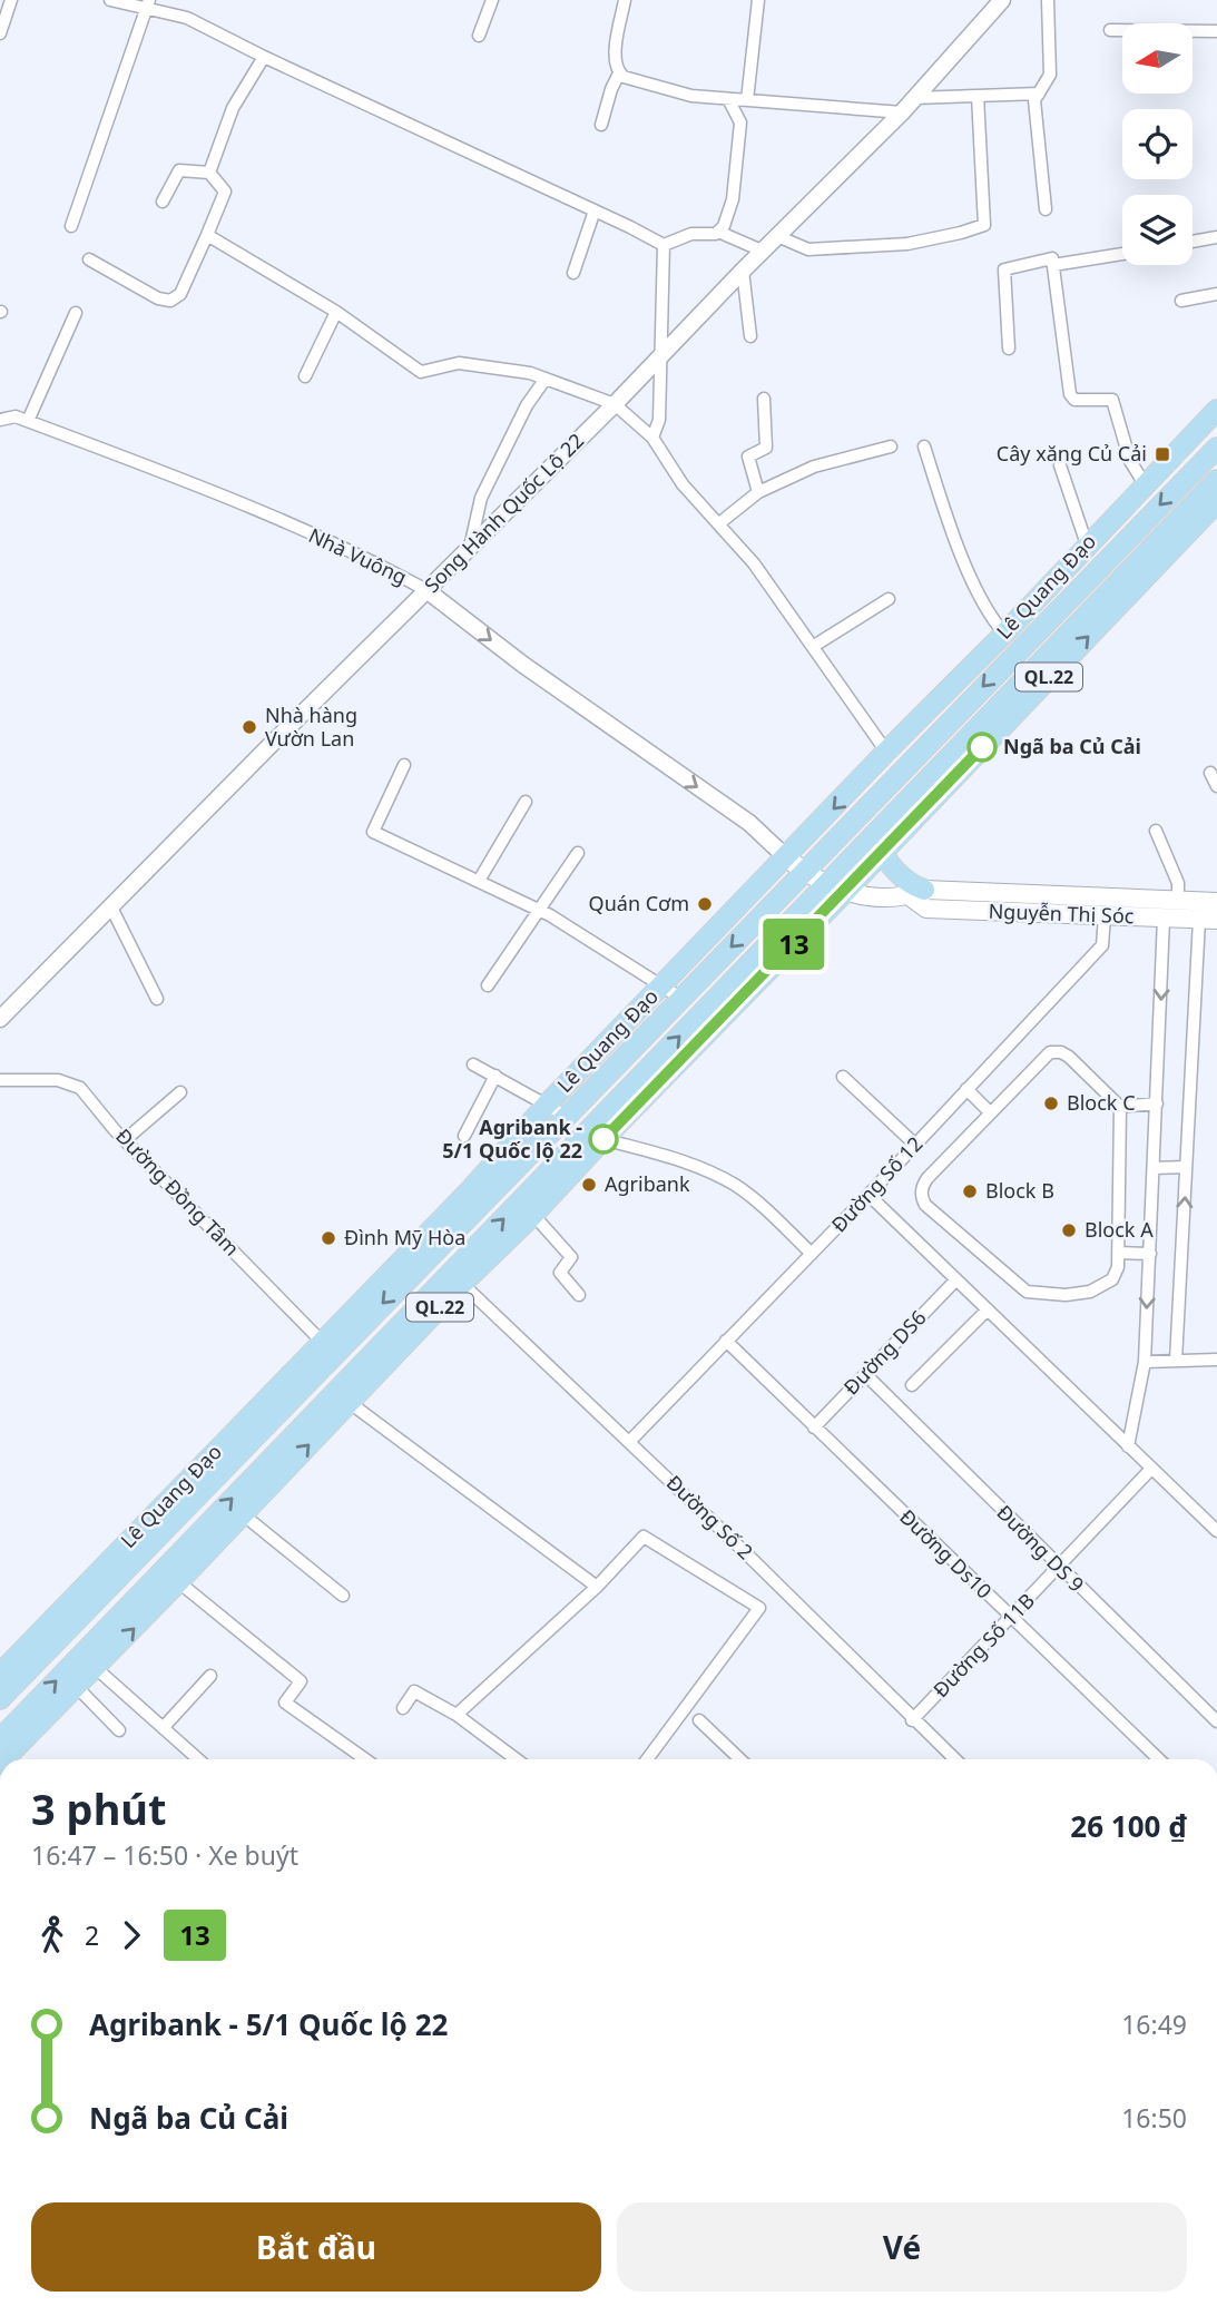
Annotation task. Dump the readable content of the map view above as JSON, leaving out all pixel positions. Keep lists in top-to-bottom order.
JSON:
{
  "streets": {
    "highway": ["Lê Quang Đạo", "QL.22"],
    "main road": ["Nguyễn Thị Sóc"],
    "street": [
      "Song Hành Quốc Lộ 22",
      "Nhà Vuông",
      "Đường Số 12",
      "Đường Đồng Tâm",
      "Đường DS6",
      "Đường Số 2",
      "Đường DS 9",
      "Đường Ds10",
      "Đường Số 11B"
    ]
  },
  "crossings": [
    ["Song Hành Quốc Lộ 22", "Nhà Vuông"],
    ["Nhà Vuông", "Lê Quang Đạo"],
    ["Nhà Vuông", "Nguyễn Thị Sóc"],
    ["Lê Quang Đạo", "Nguyễn Thị Sóc"],
    ["Lê Quang Đạo", "Đường Đồng Tâm"],
    ["QL.22", "Nguyễn Thị Sóc"],
    ["QL.22", "Đường Số 2"],
    ["Nguyễn Thị Sóc", "Đường Số 12"],
    ["Đường Số 12", "Đường Số 2"],
    ["Đường Số 12", "Đường Ds10"],
    ["Đường DS6", "Đường DS 9"],
    ["Đường DS6", "Đường Ds10"],
    ["Đường Số 2", "Đường Số 11B"],
    ["Đường DS 9", "Đường Số 11B"],
    ["Đường Ds10", "Đường Số 11B"]
  ],
  "one_way": ["Nhà Vuông"],
  "places": {
    "transit": ["Cây xăng Củ Cải"],
    "other": [
      "Nhà hàng Vườn Lan",
      "Ngã ba Củ Cải",
      "Quán Cơm",
      "Block C",
      "Agribank - 5/1 Quốc lộ 22",
      "Agribank",
      "Block B",
      "Block A",
      "Đình Mỹ Hòa"
    ]
  },
  "lines": ["bus line 13"],
  "north": "left",
  "page": {
    "on_map": "13",
    "heading": ["3 phút", "16:47 – 16:50 · Xe buýt", "26 100 ₫"],
    "legs": ["2", "13"],
    "list": [
      {
        "name": "Agribank - 5/1 Quốc lộ 22",
        "value": "16:49"
      },
      {
        "name": "Ngã ba Củ Cải",
        "value": "16:50"
      }
    ],
    "buttons": ["Bắt đầu", "Vé"]
  }
}
